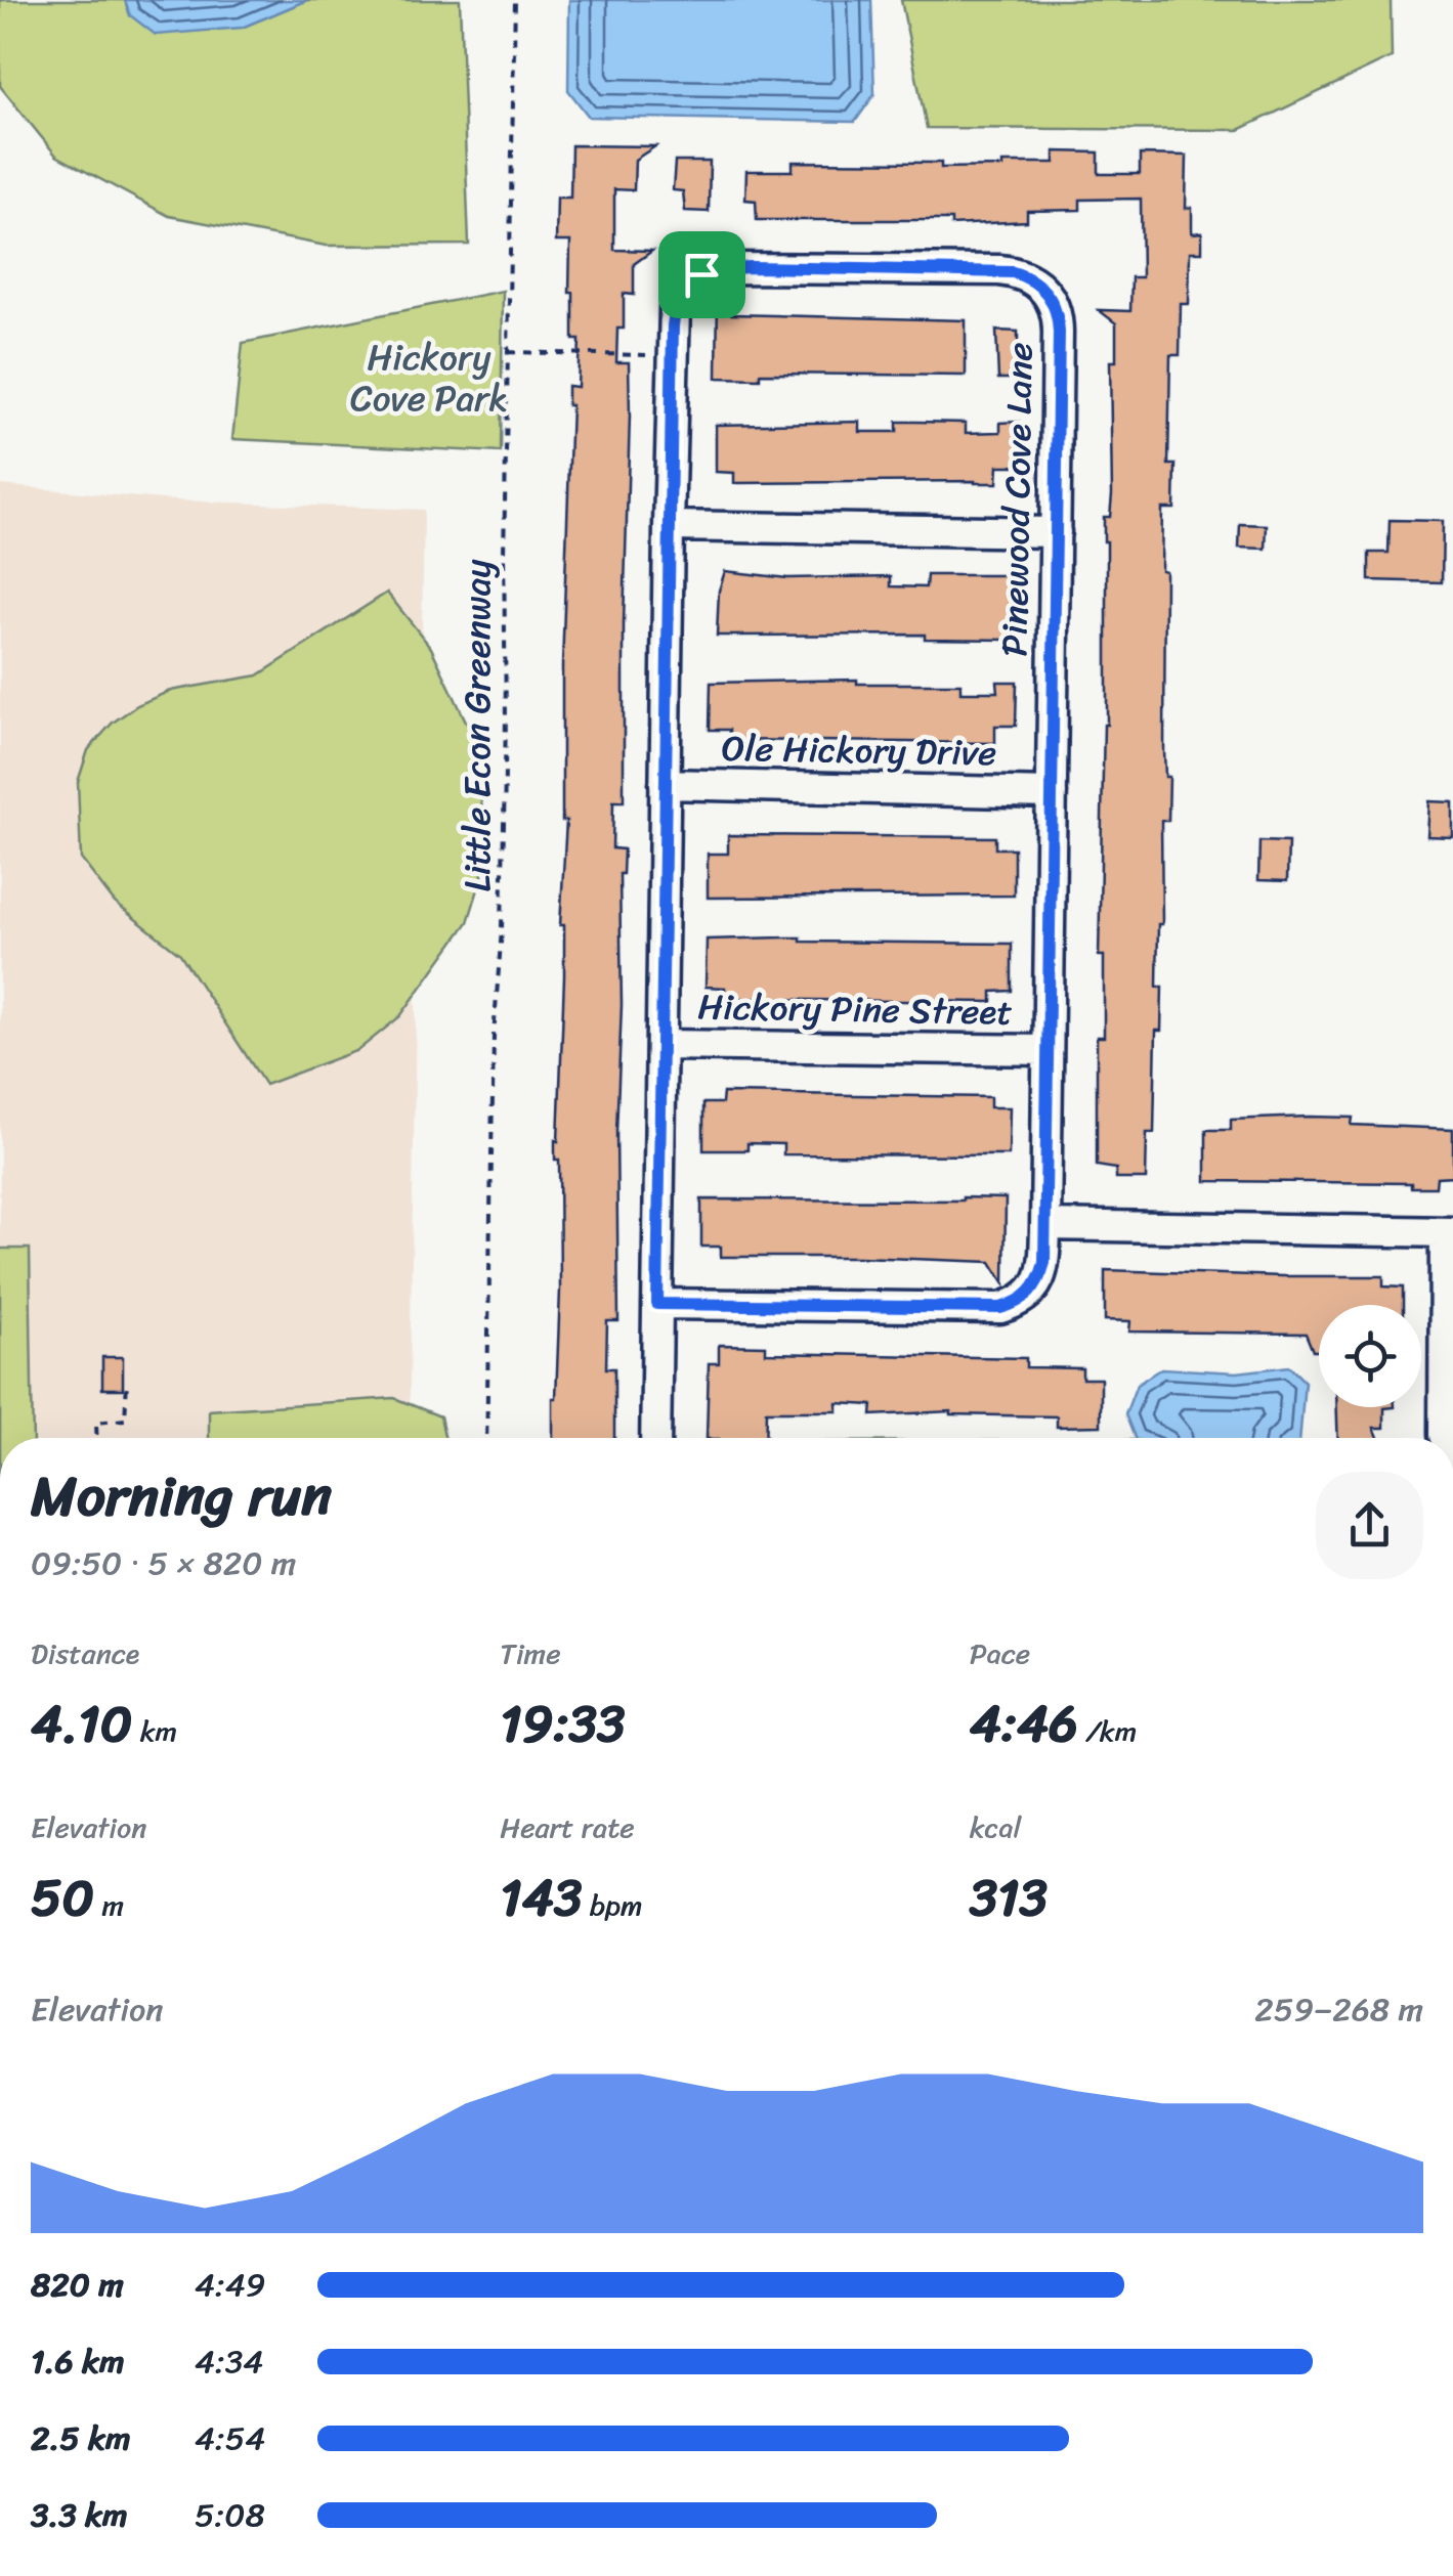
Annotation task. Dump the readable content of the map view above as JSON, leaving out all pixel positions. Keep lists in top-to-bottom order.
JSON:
{
  "streets": {
    "street": ["Pinewood Cove Lane", "Ole Hickory Drive", "Hickory Pine Street"],
    "path": ["Little Econ Greenway"]
  },
  "crossings": [
    ["Pinewood Cove Lane", "Ole Hickory Drive"],
    ["Pinewood Cove Lane", "Hickory Pine Street"]
  ],
  "parks": ["Hickory Cove Park"],
  "page": {
    "heading": ["Morning run", "09:50 · 5 × 820 m"],
    "stats": [
      ["Distance", "4.10 km"],
      ["Time", "19:33"],
      ["Pace", "4:46 /km"],
      ["Elevation", "50 m"],
      ["Heart rate", "143 bpm"],
      ["kcal", "313"]
    ],
    "chart": ["Elevation", "259–268 m"],
    "list": [
      {
        "name": "820 m",
        "note": "4:49"
      },
      {
        "name": "1.6 km",
        "note": "4:34"
      },
      {
        "name": "2.5 km",
        "note": "4:54"
      },
      {
        "name": "3.3 km",
        "note": "5:08"
      }
    ]
  }
}
